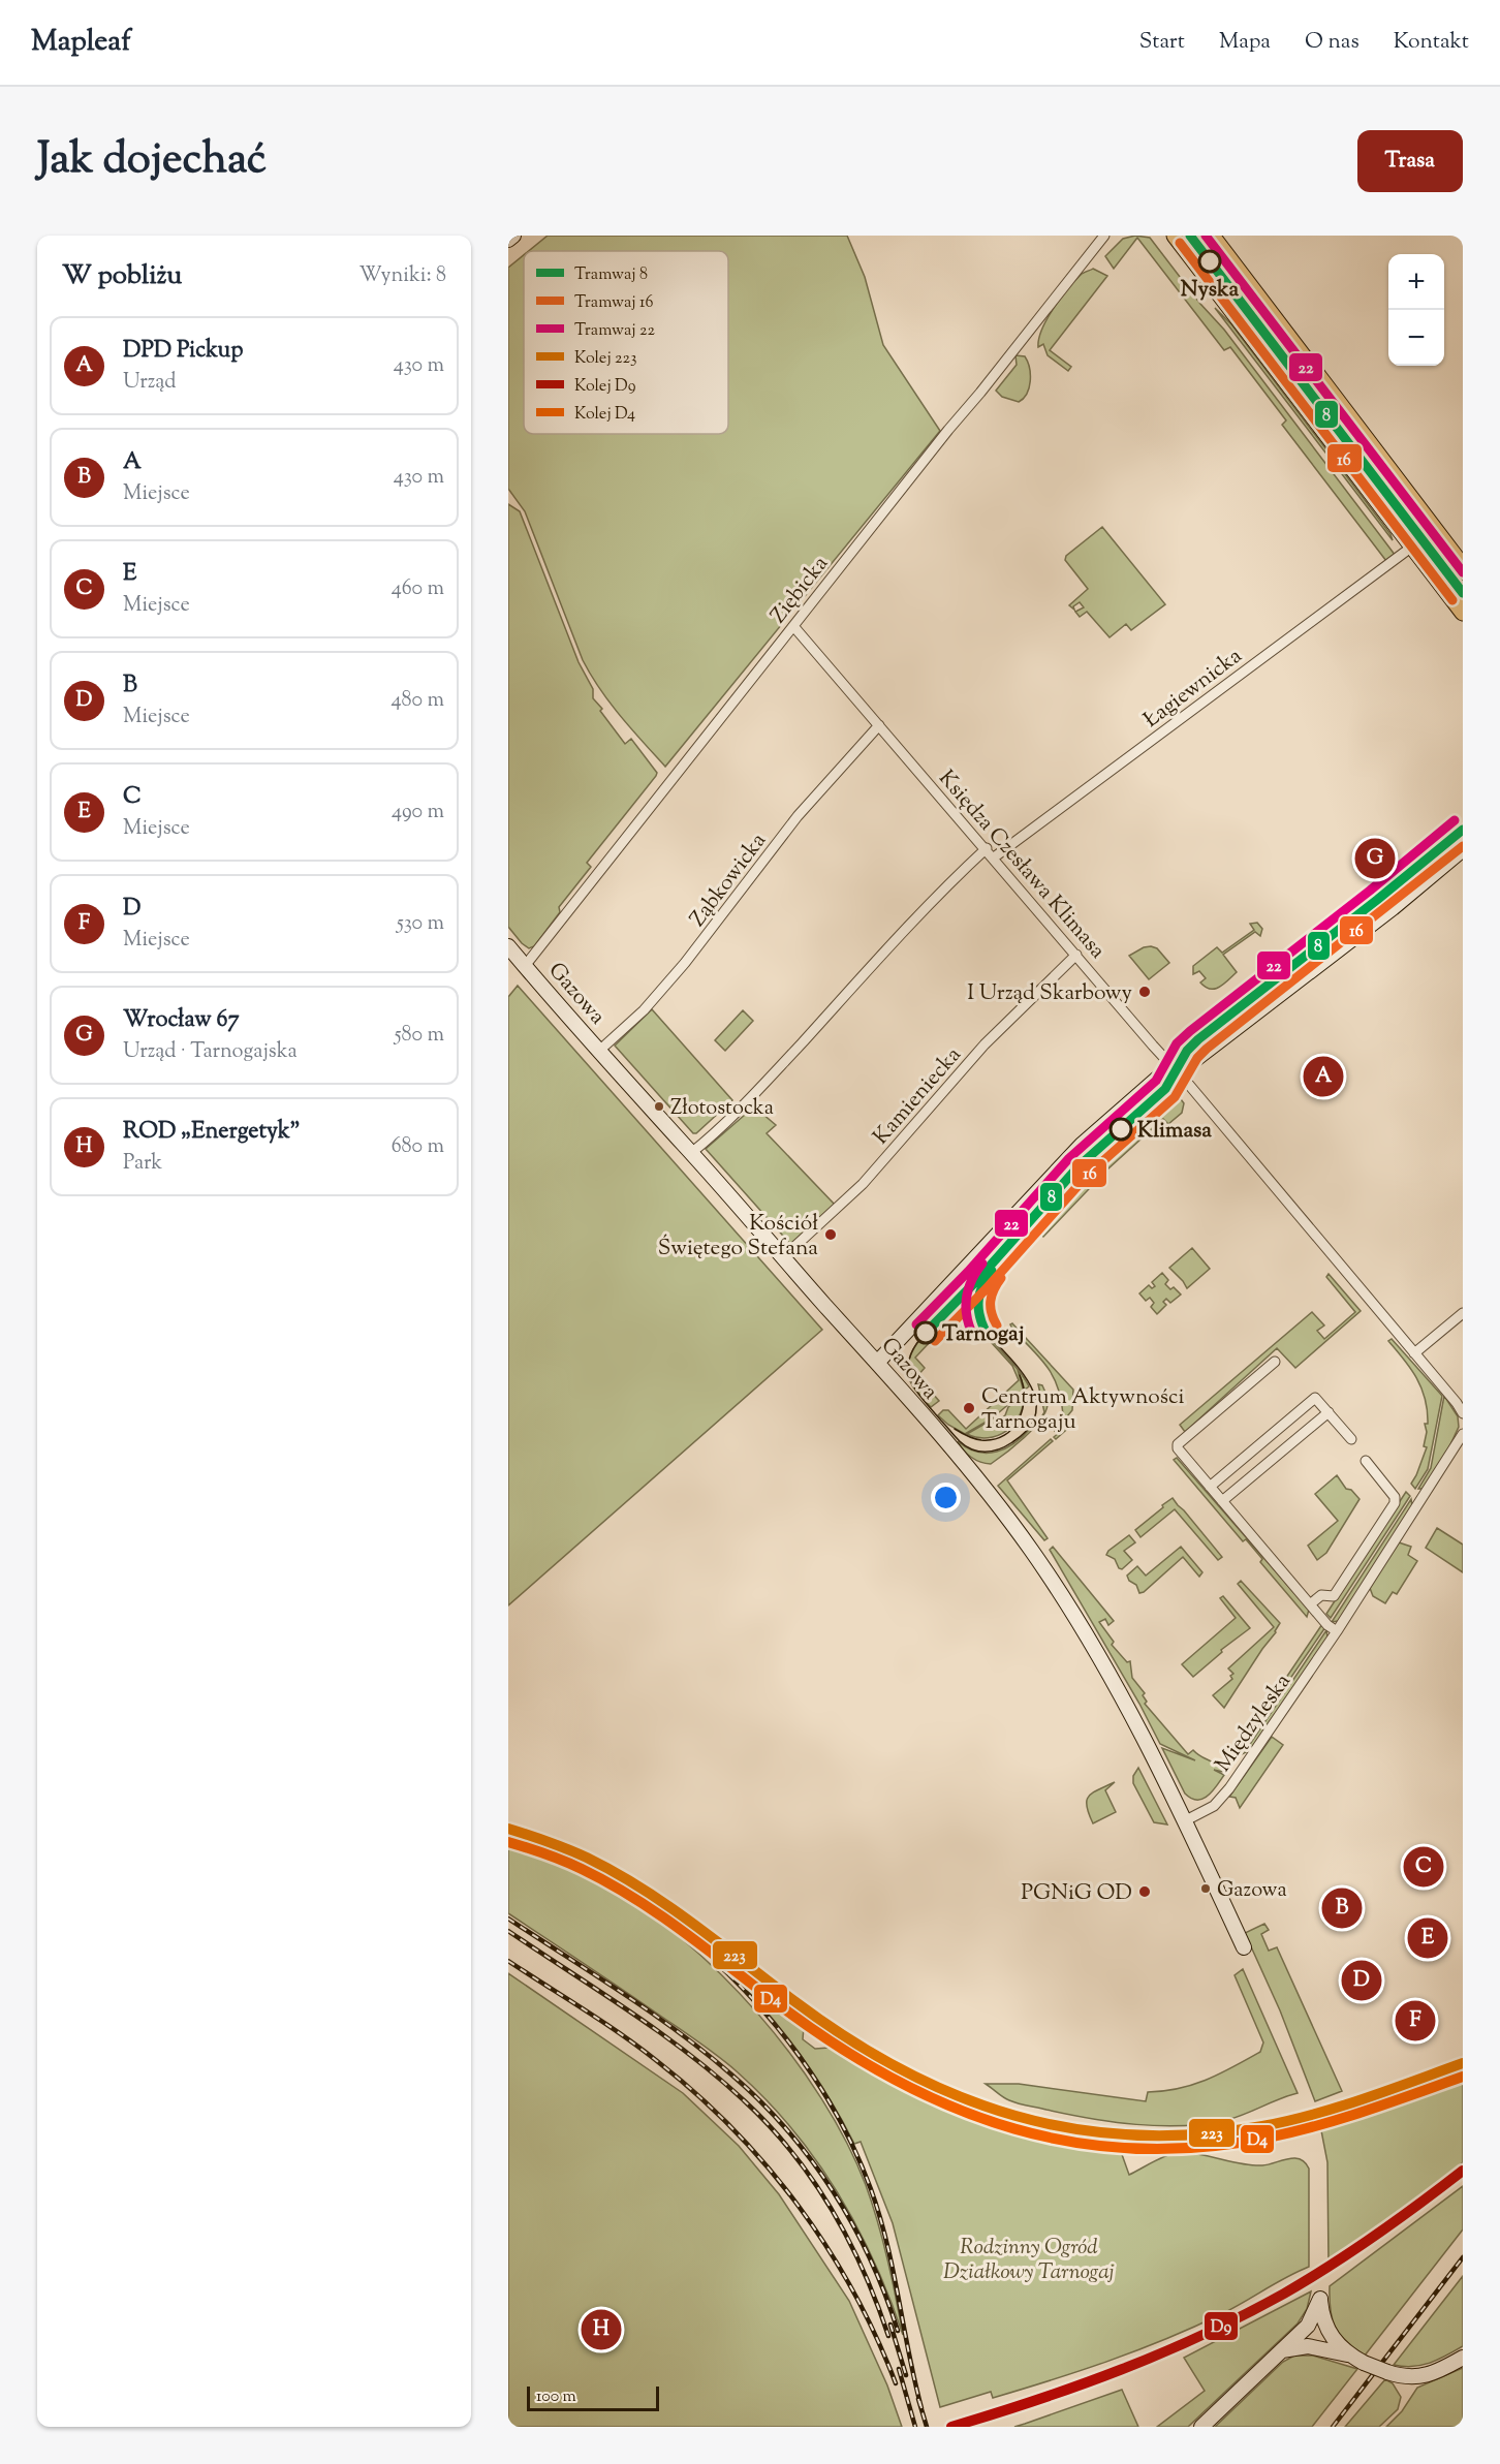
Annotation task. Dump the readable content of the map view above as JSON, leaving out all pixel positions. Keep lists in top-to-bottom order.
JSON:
{
  "streets": {
    "street": [
      "Ziębicka",
      "Łagiewnicka",
      "Księdza Czesława Klimasa",
      "Ząbkowicka",
      "Gazowa",
      "Kamieniecka",
      "Międzyleska"
    ]
  },
  "crossings": [
    ["Ziębicka", "Księdza Czesława Klimasa"],
    ["Ziębicka", "Gazowa"],
    ["Łagiewnicka", "Księdza Czesława Klimasa"],
    ["Księdza Czesława Klimasa", "Ząbkowicka"],
    ["Księdza Czesława Klimasa", "Kamieniecka"],
    ["Ząbkowicka", "Gazowa"],
    ["Gazowa", "Kamieniecka"],
    ["Gazowa", "Międzyleska"]
  ],
  "parks": ["Rodzinny Ogród Działkowy Tarnogaj"],
  "places": [
    "Nyska",
    "I Urząd Skarbowy",
    "Złotostocka",
    "Klimasa",
    "Kościół Świętego Stefana",
    "Tarnogaj",
    "Centrum Aktywności Tarnogaju",
    "Gazowa",
    "PGNiG OD"
  ],
  "lines": [
    "tram line 8",
    "tram line 22",
    "tram line 16",
    "rail line 223",
    "rail line D4",
    "rail line D9"
  ],
  "legend": [
    "Tramwaj 8",
    "Tramwaj 16",
    "Tramwaj 22",
    "Kolej 223",
    "Kolej D9",
    "Kolej D4"
  ],
  "scale_bar": "100 m",
  "page": {
    "header": "Mapleaf",
    "nav": [
      "Start",
      "Mapa",
      "O nas",
      "Kontakt"
    ],
    "title": "Jak dojechać",
    "buttons": "Trasa",
    "heading": ["W pobliżu", "Wyniki: 8"],
    "map_buttons": ["+", "−"],
    "list": [
      {
        "mark": "A",
        "name": "DPD Pickup",
        "note": "Urząd",
        "value": "430 m"
      },
      {
        "mark": "B",
        "name": "A",
        "note": "Miejsce",
        "value": "430 m"
      },
      {
        "mark": "C",
        "name": "E",
        "note": "Miejsce",
        "value": "460 m"
      },
      {
        "mark": "D",
        "name": "B",
        "note": "Miejsce",
        "value": "480 m"
      },
      {
        "mark": "E",
        "name": "C",
        "note": "Miejsce",
        "value": "490 m"
      },
      {
        "mark": "F",
        "name": "D",
        "note": "Miejsce",
        "value": "530 m"
      },
      {
        "mark": "G",
        "name": "Wrocław 67",
        "note": "Urząd · Tarnogajska",
        "value": "580 m"
      },
      {
        "mark": "H",
        "name": "ROD „Energetyk”",
        "note": "Park",
        "value": "680 m"
      }
    ],
    "pins": [
      "G",
      "A",
      "C",
      "B",
      "E",
      "D",
      "F",
      "H"
    ],
    "scale": "100 m"
  }
}
